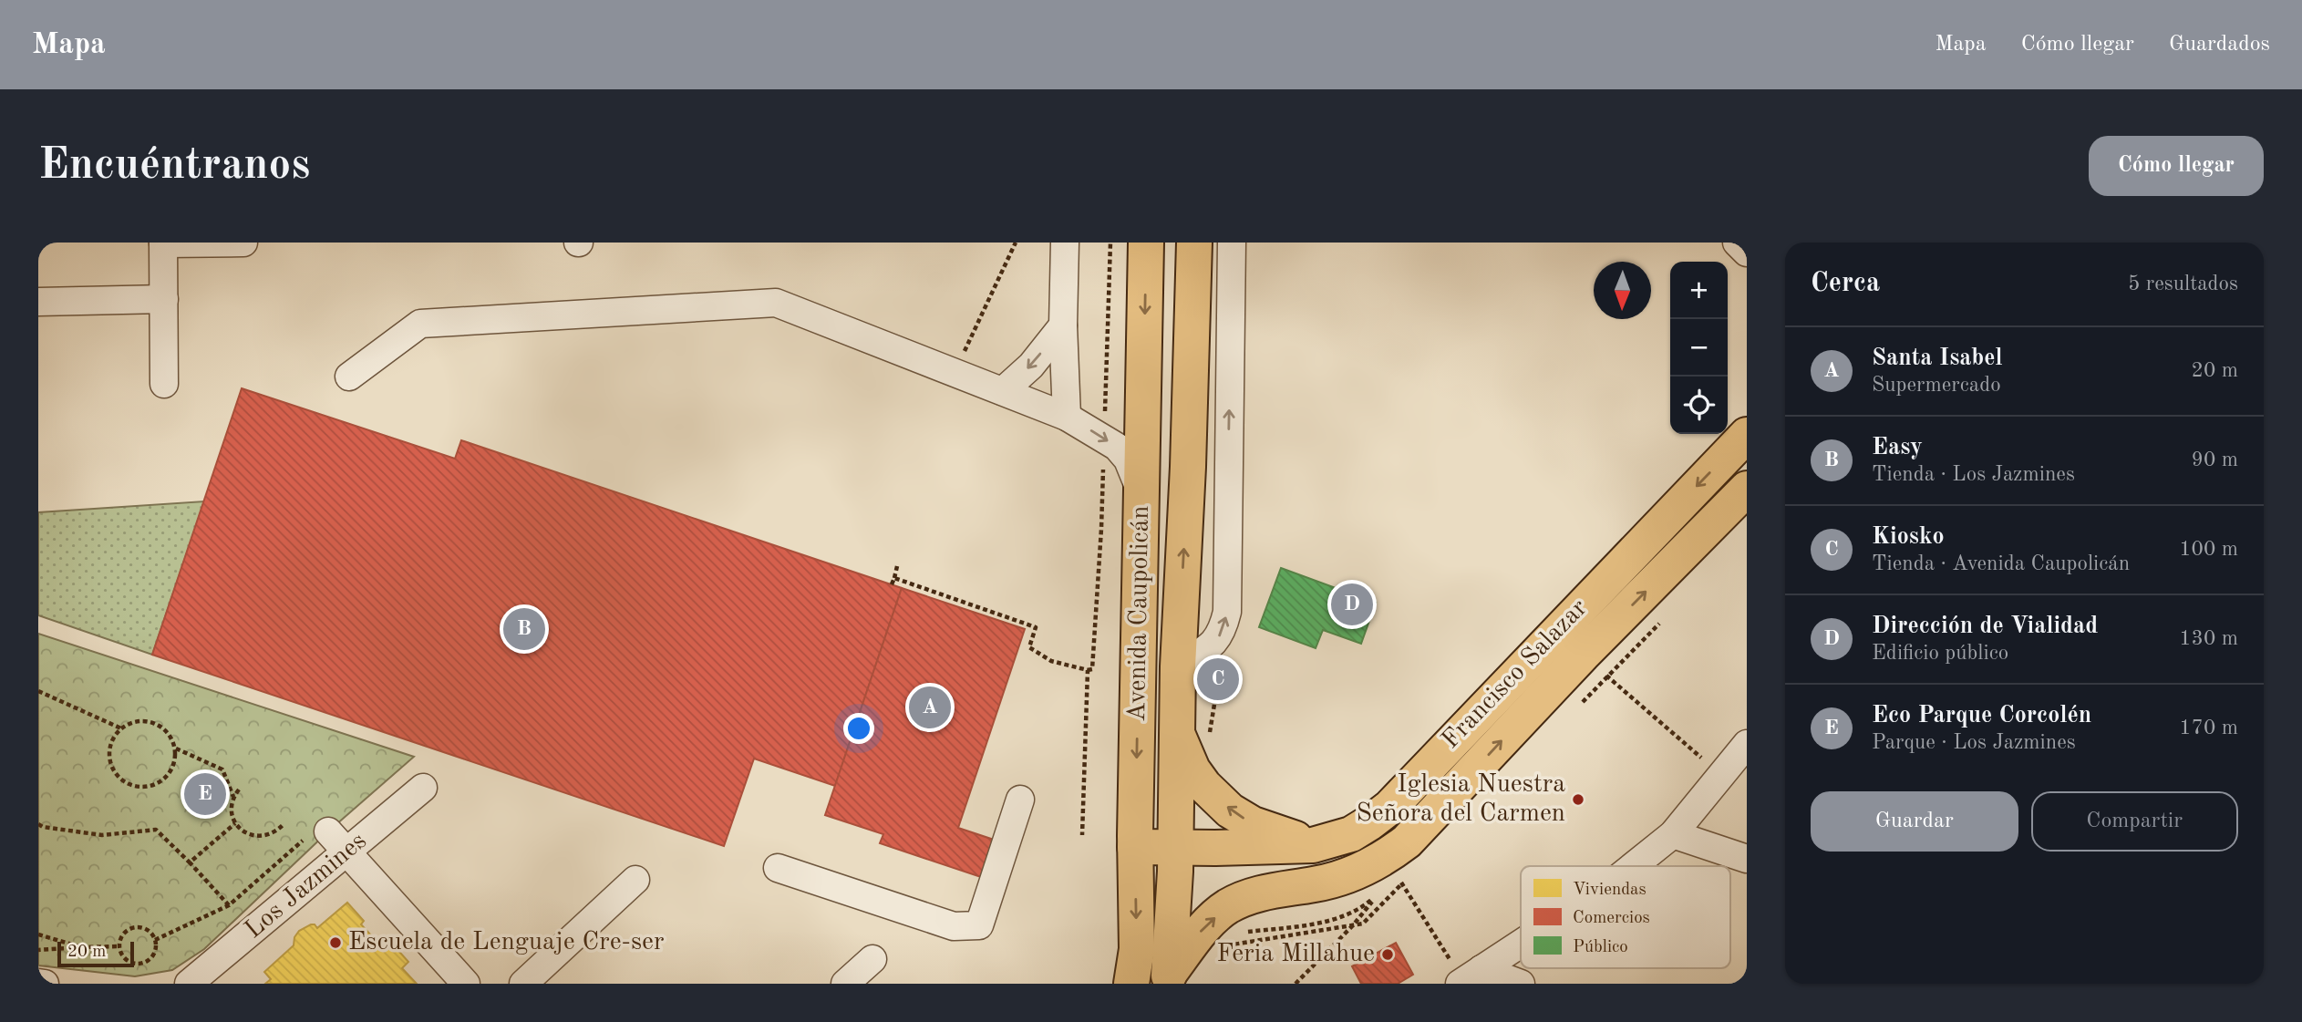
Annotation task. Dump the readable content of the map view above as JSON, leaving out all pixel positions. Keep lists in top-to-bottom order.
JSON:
{
  "streets": {
    "main road": ["Avenida Caupolicán", "Francisco Salazar"],
    "street": ["Los Jazmines"]
  },
  "crossings": [
    ["Avenida Caupolicán", "Francisco Salazar"]
  ],
  "places": ["Iglesia Nuestra Señora del Carmen", "Escuela de Lenguaje Cre-ser", "Feria Millahue"],
  "legend": ["Viviendas", "Comercios", "Público"],
  "scale_bar": "20 m",
  "north": "bottom",
  "page": {
    "header": "Mapa",
    "nav": ["Mapa", "Cómo llegar", "Guardados"],
    "buttons": [
      "Cómo llegar",
      ["Guardar", "Compartir"]
    ],
    "title": "Encuéntranos",
    "heading": ["Cerca", "5 resultados"],
    "map_buttons": ["+", "−"],
    "list": [
      {
        "mark": "A",
        "name": "Santa Isabel",
        "note": "Supermercado",
        "value": "20 m"
      },
      {
        "mark": "B",
        "name": "Easy",
        "note": "Tienda · Los Jazmines",
        "value": "90 m"
      },
      {
        "mark": "C",
        "name": "Kiosko",
        "note": "Tienda · Avenida Caupolicán",
        "value": "100 m"
      },
      {
        "mark": "D",
        "name": "Dirección de Vialidad",
        "note": "Edificio público",
        "value": "130 m"
      },
      {
        "mark": "E",
        "name": "Eco Parque Corcolén",
        "note": "Parque · Los Jazmines",
        "value": "170 m"
      }
    ],
    "pins": [
      "D",
      "B",
      "C",
      "A",
      "E"
    ],
    "scale": "20 m"
  }
}
